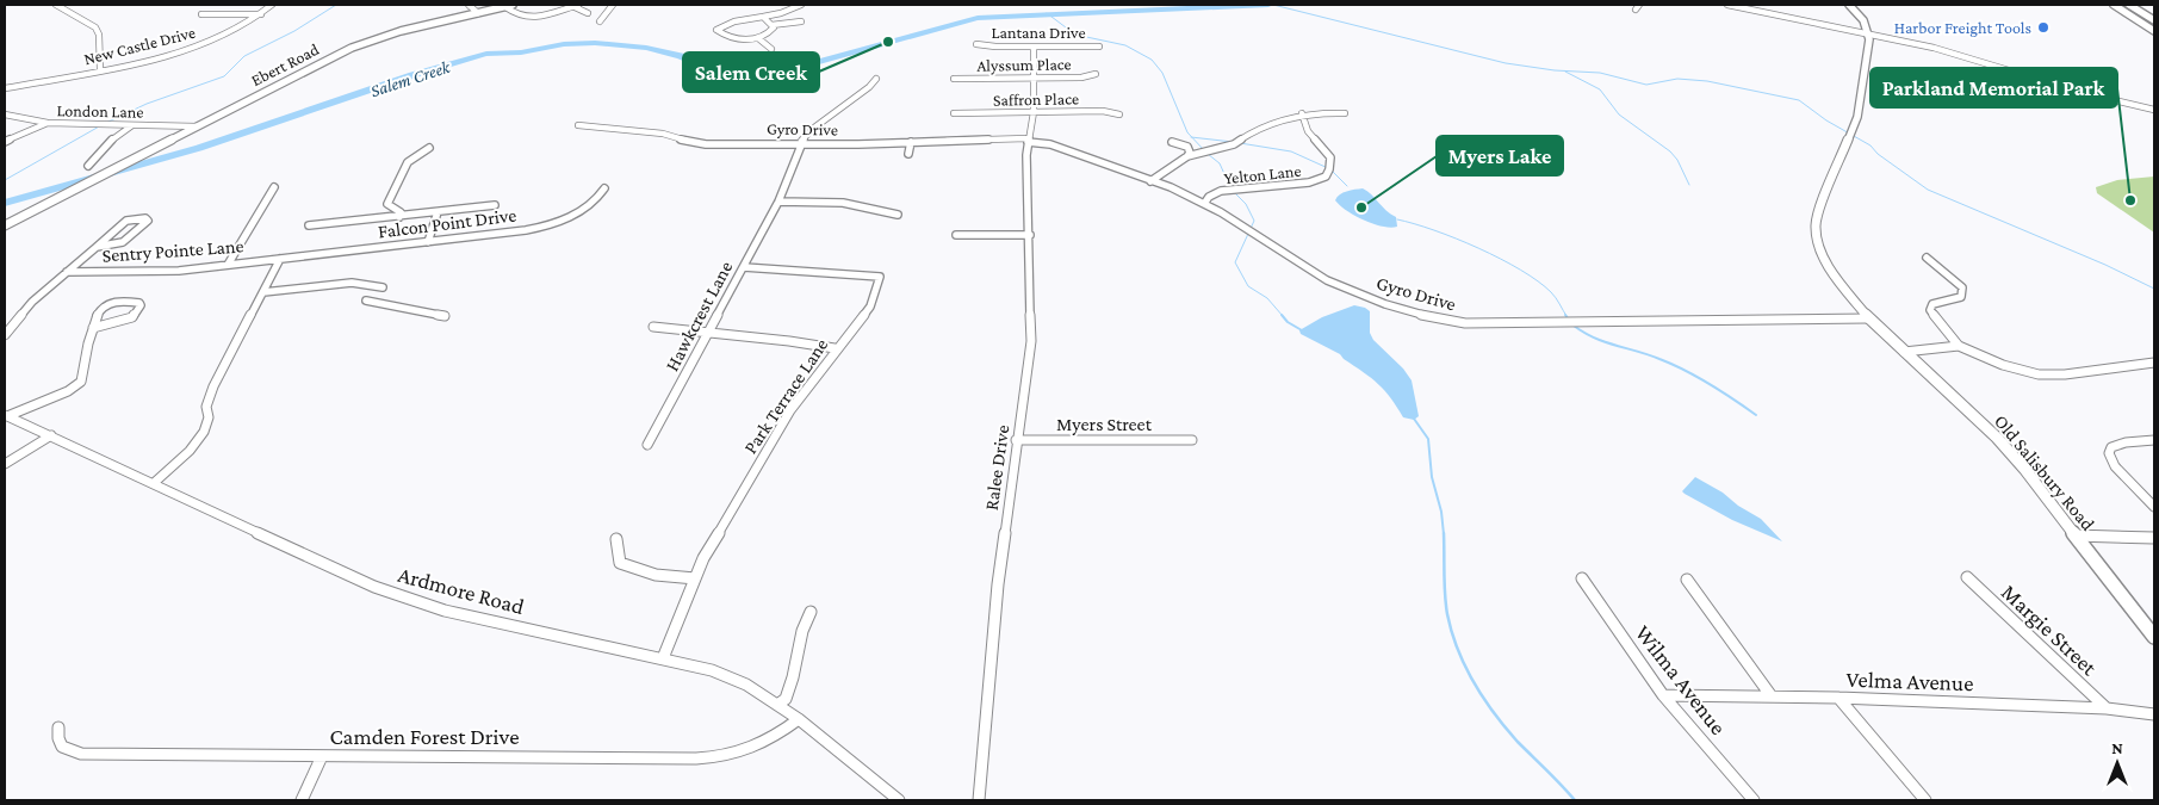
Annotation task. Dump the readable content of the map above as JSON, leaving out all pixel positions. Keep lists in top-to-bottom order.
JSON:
{
  "streets": {
    "main road": ["Ebert Road", "Old Salisbury Road"],
    "street": [
      "Lantana Drive",
      "New Castle Drive",
      "Alyssum Place",
      "Saffron Place",
      "London Lane",
      "Gyro Drive",
      "Yelton Lane",
      "Falcon Point Drive",
      "Sentry Pointe Lane",
      "Hawkcrest Lane",
      "Park Terrace Lane",
      "Myers Street",
      "Ralee Drive",
      "Ardmore Road",
      "Margie Street",
      "Wilma Avenue",
      "Velma Avenue",
      "Camden Forest Drive"
    ]
  },
  "crossings": [
    ["Lantana Drive", "Ralee Drive"],
    ["Ebert Road", "London Lane"],
    ["Alyssum Place", "Ralee Drive"],
    ["Saffron Place", "Ralee Drive"],
    ["Gyro Drive", "Yelton Lane"],
    ["Gyro Drive", "Hawkcrest Lane"],
    ["Gyro Drive", "Ralee Drive"],
    ["Gyro Drive", "Old Salisbury Road"],
    ["Falcon Point Drive", "Sentry Pointe Lane"],
    ["Hawkcrest Lane", "Park Terrace Lane"],
    ["Park Terrace Lane", "Ardmore Road"],
    ["Myers Street", "Ralee Drive"],
    ["Ardmore Road", "Camden Forest Drive"],
    ["Margie Street", "Velma Avenue"],
    ["Wilma Avenue", "Velma Avenue"]
  ],
  "water": ["Salem Creek"],
  "places": [
    "Harbor Freight Tools",
    "Salem Creek",
    "Parkland Memorial Park",
    "Myers Lake"
  ],
  "north": "top"
}
